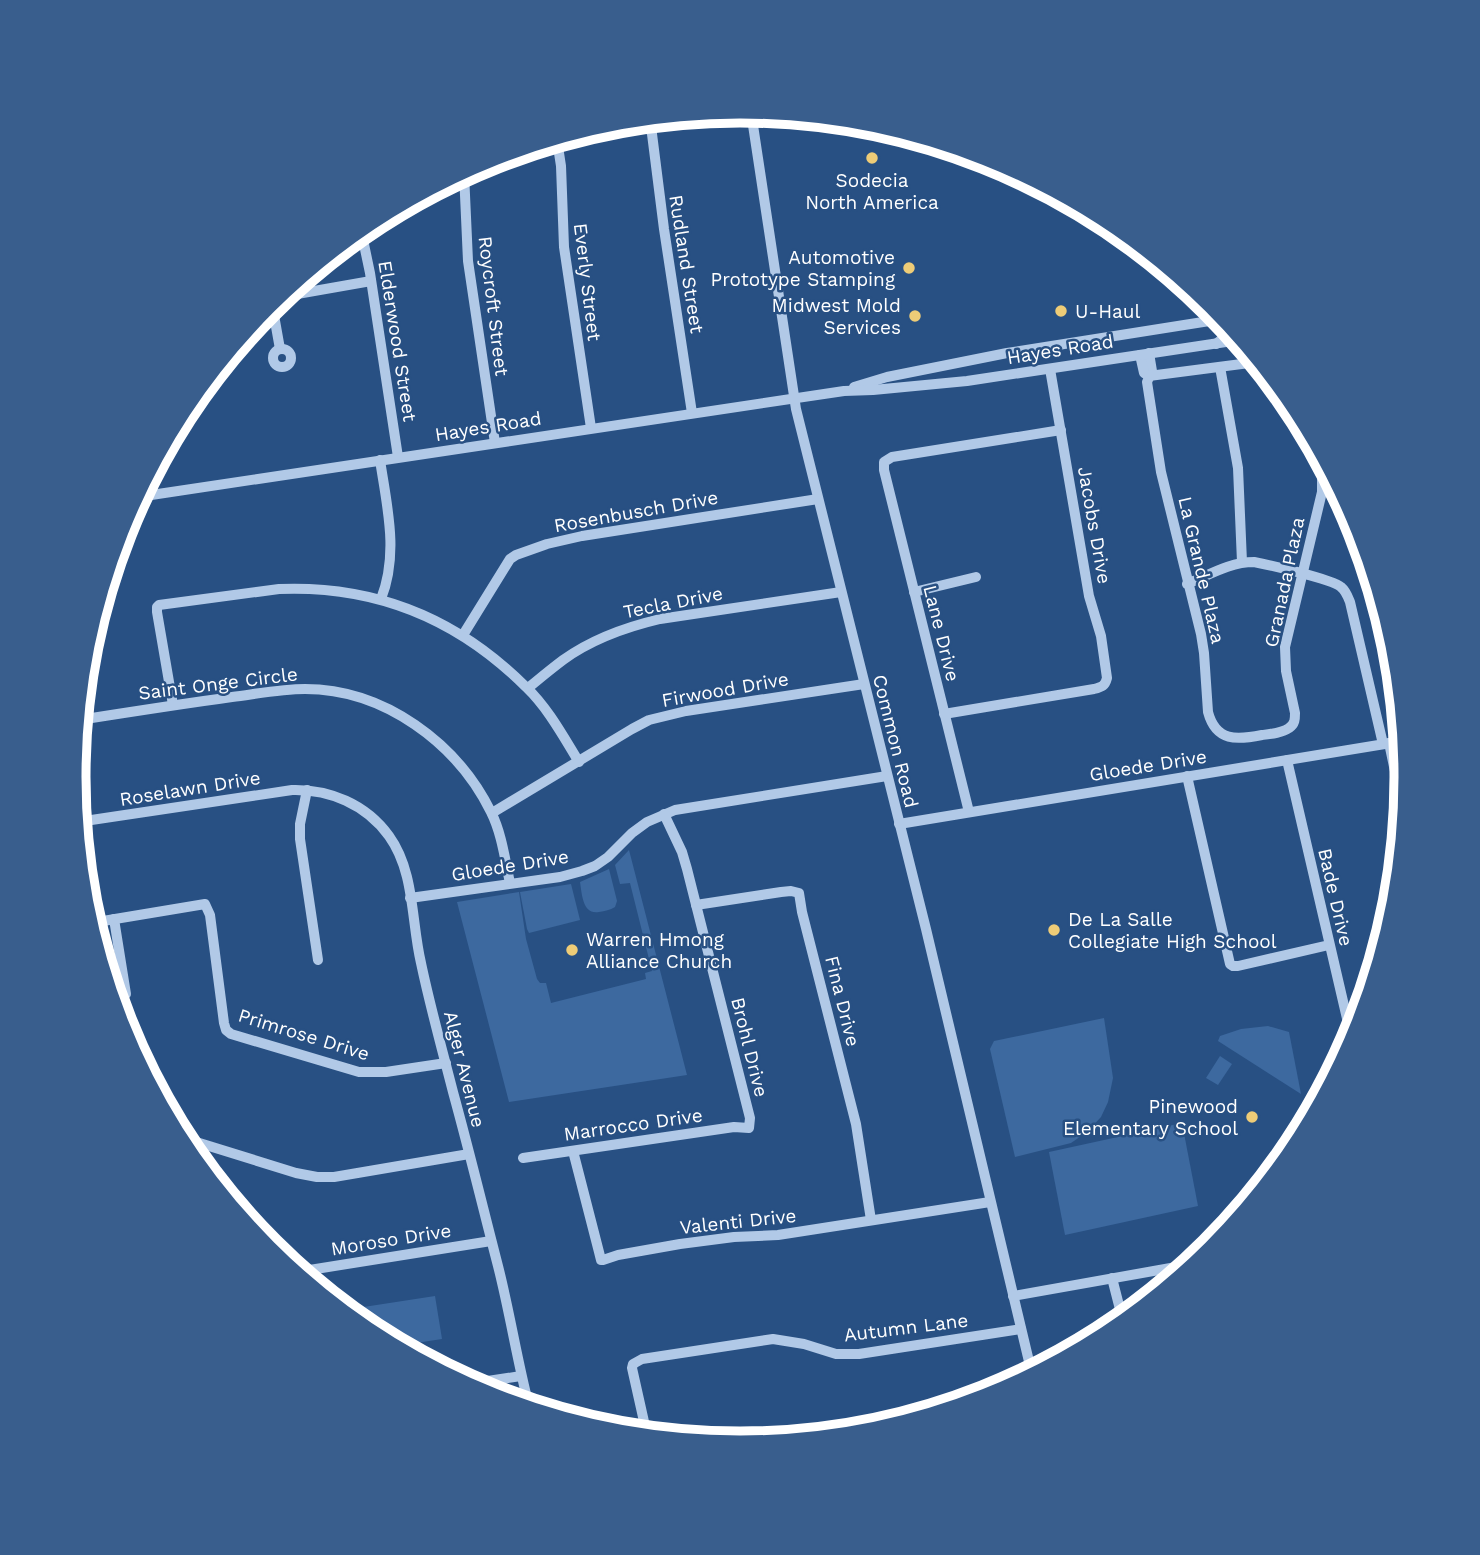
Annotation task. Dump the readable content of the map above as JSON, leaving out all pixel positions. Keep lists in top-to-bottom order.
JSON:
{
  "streets": {
    "street": [
      "Rudland Street",
      "Everly Street",
      "Roycroft Street",
      "Elderwood Street",
      "Hayes Road",
      "Rosenbusch Drive",
      "Jacobs Drive",
      "La Grande Plaza",
      "Granada Plaza",
      "Tecla Drive",
      "Lane Drive",
      "Saint Onge Circle",
      "Firwood Drive",
      "Common Road",
      "Gloede Drive",
      "Roselawn Drive",
      "Bade Drive",
      "Fina Drive",
      "Primrose Drive",
      "Brohl Drive",
      "Alger Avenue",
      "Marrocco Drive",
      "Valenti Drive",
      "Moroso Drive",
      "Autumn Lane"
    ]
  },
  "crossings": [
    ["Rudland Street", "Hayes Road"],
    ["Everly Street", "Hayes Road"],
    ["Roycroft Street", "Hayes Road"],
    ["Elderwood Street", "Hayes Road"],
    ["Hayes Road", "Jacobs Drive"],
    ["Hayes Road", "La Grande Plaza"],
    ["Hayes Road", "Common Road"],
    ["Rosenbusch Drive", "Common Road"],
    ["Jacobs Drive", "Lane Drive"],
    ["La Grande Plaza", "Granada Plaza"],
    ["Tecla Drive", "Common Road"],
    ["Lane Drive", "Gloede Drive"],
    ["Saint Onge Circle", "Firwood Drive"],
    ["Saint Onge Circle", "Gloede Drive"],
    ["Firwood Drive", "Common Road"],
    ["Common Road", "Gloede Drive"],
    ["Common Road", "Valenti Drive"],
    ["Common Road", "Autumn Lane"],
    ["Gloede Drive", "Bade Drive"],
    ["Gloede Drive", "Brohl Drive"],
    ["Gloede Drive", "Alger Avenue"],
    ["Roselawn Drive", "Alger Avenue"],
    ["Fina Drive", "Brohl Drive"],
    ["Fina Drive", "Valenti Drive"],
    ["Primrose Drive", "Alger Avenue"],
    ["Brohl Drive", "Marrocco Drive"],
    ["Alger Avenue", "Moroso Drive"],
    ["Marrocco Drive", "Valenti Drive"]
  ],
  "places": [
    "Sodecia North America",
    "Automotive Prototype Stamping",
    "U-Haul",
    "Midwest Mold Services",
    "De La Salle Collegiate High School",
    "Warren Hmong Alliance Church",
    "Pinewood Elementary School"
  ]
}
